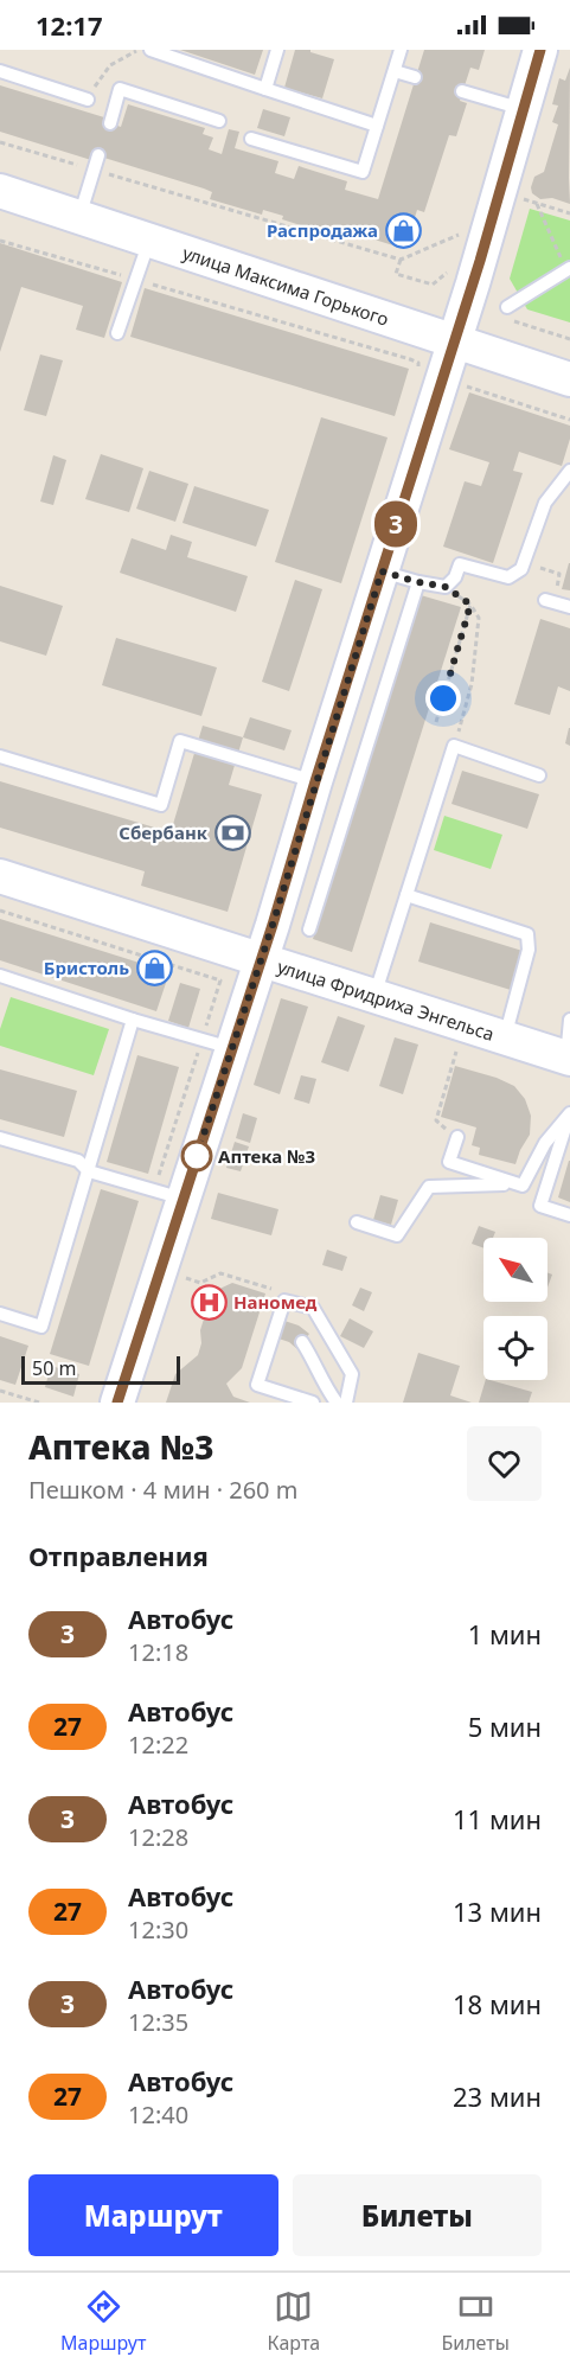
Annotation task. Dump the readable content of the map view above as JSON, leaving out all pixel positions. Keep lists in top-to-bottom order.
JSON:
{
  "streets": {
    "main road": ["улица Максима Горького", "улица Фридриха Энгельса"]
  },
  "places": {
    "shop": ["Распродажа", "Бристоль"],
    "bank": ["Сбербанк"],
    "other": ["Аптека №3"],
    "hospital": ["Наномед"]
  },
  "lines": ["bus line 3"],
  "scale_bar": "50 m",
  "north": "top left",
  "page": {
    "status": "12:17",
    "on_map": "3",
    "scale": "50 m",
    "heading": [
      ["Аптека №3", "Пешком · 4 мин · 260 m"],
      "Отправления"
    ],
    "list": [
      {
        "mark": "3",
        "name": "Автобус",
        "note": "12:18",
        "value": "1 мин"
      },
      {
        "mark": "27",
        "name": "Автобус",
        "note": "12:22",
        "value": "5 мин"
      },
      {
        "mark": "3",
        "name": "Автобус",
        "note": "12:28",
        "value": "11 мин"
      },
      {
        "mark": "27",
        "name": "Автобус",
        "note": "12:30",
        "value": "13 мин"
      },
      {
        "mark": "3",
        "name": "Автобус",
        "note": "12:35",
        "value": "18 мин"
      },
      {
        "mark": "27",
        "name": "Автобус",
        "note": "12:40",
        "value": "23 мин"
      }
    ],
    "buttons": ["Маршрут", "Билеты"],
    "tabs": ["Маршрут", "Карта", "Билеты"]
  }
}
